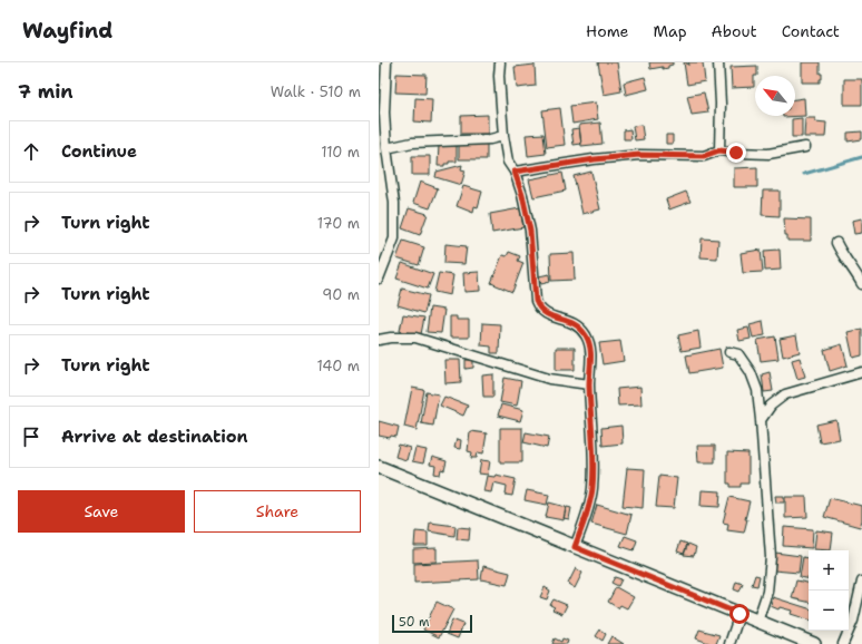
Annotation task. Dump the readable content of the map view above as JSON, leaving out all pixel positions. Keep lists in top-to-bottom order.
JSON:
{
  "scale_bar": "50 m",
  "north": "top left",
  "page": {
    "header": "Wayfind",
    "nav": [
      "Home",
      "Map",
      "About",
      "Contact"
    ],
    "heading": ["7 min", "Walk · 510 m"],
    "list": [
      ["Continue", "110 m"],
      ["Turn right", "170 m"],
      ["Turn right", "90 m"],
      ["Turn right", "140 m"],
      "Arrive at destination"
    ],
    "buttons": ["Save", "Share"],
    "map_buttons": ["+", "−"],
    "scale": "50 m"
  }
}
